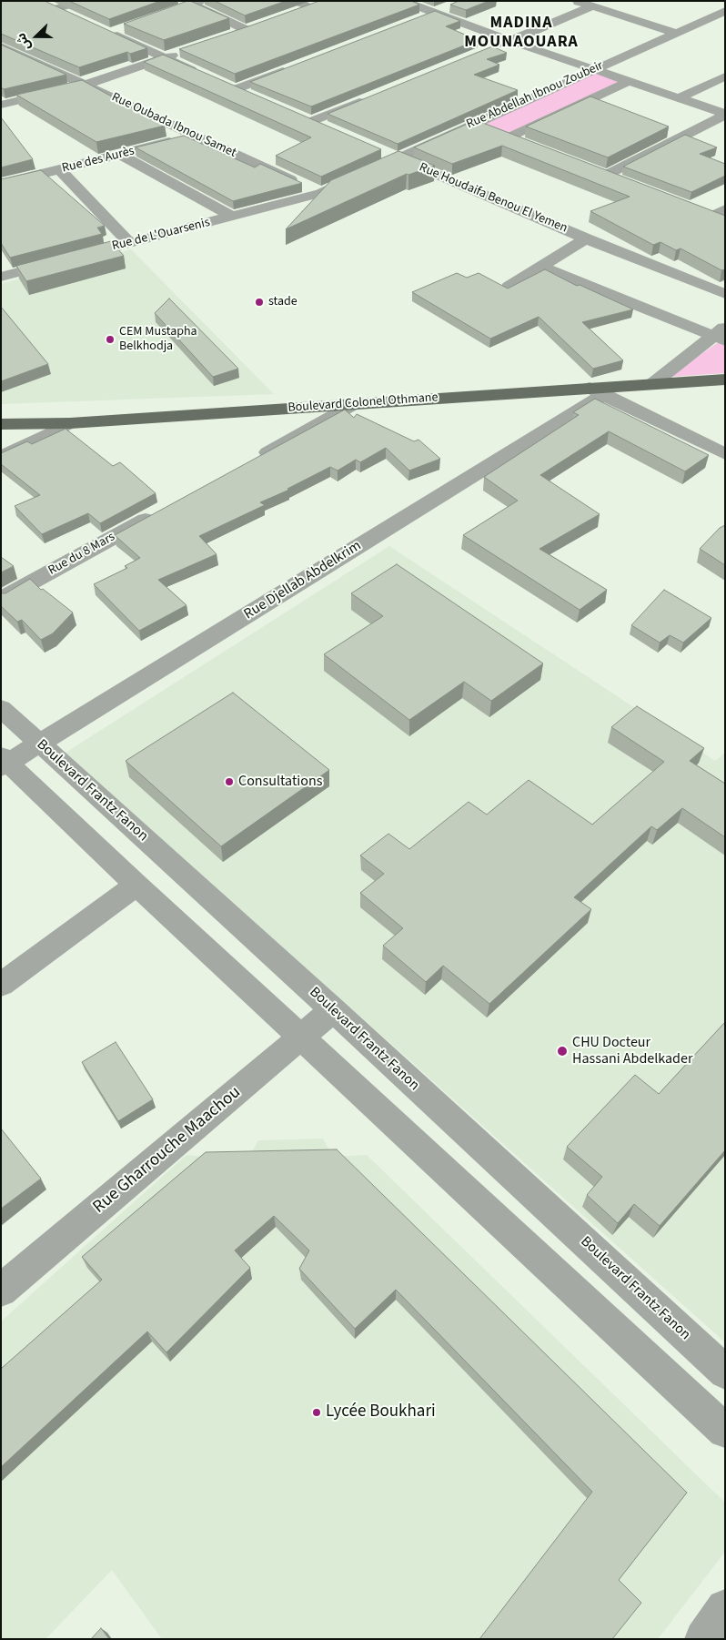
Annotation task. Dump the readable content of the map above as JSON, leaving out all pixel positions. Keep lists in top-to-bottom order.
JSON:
{
  "streets": {
    "main road": ["Boulevard Colonel Othmane"],
    "street": [
      "Rue Abdellah Ibnou Zoubeir",
      "Rue Oubada Ibnou Samet",
      "Rue des Aurès",
      "Rue Houdaifa Benou El Yemen",
      "Rue de L'Ouarsenis",
      "Rue du 8 Mars",
      "Rue Djellab Abdelkrim",
      "Boulevard Frantz Fanon",
      "Rue Gharrouche Maachou"
    ]
  },
  "crossings": [
    ["Rue Abdellah Ibnou Zoubeir", "Rue Oubada Ibnou Samet"],
    ["Rue Abdellah Ibnou Zoubeir", "Rue Houdaifa Benou El Yemen"],
    ["Rue Abdellah Ibnou Zoubeir", "Rue de L'Ouarsenis"],
    ["Rue Oubada Ibnou Samet", "Rue des Aurès"],
    ["Rue Oubada Ibnou Samet", "Rue de L'Ouarsenis"],
    ["Boulevard Colonel Othmane", "Rue Djellab Abdelkrim"],
    ["Rue Djellab Abdelkrim", "Boulevard Frantz Fanon"],
    ["Boulevard Frantz Fanon", "Rue Gharrouche Maachou"]
  ],
  "districts": ["MADINA MOUNAOUARA"],
  "places": [
    "stade",
    "CEM Mustapha Belkhodja",
    "Consultations",
    "CHU Docteur Hassani Abdelkader",
    "Lycée Boukhari"
  ],
  "north": "left"
}
